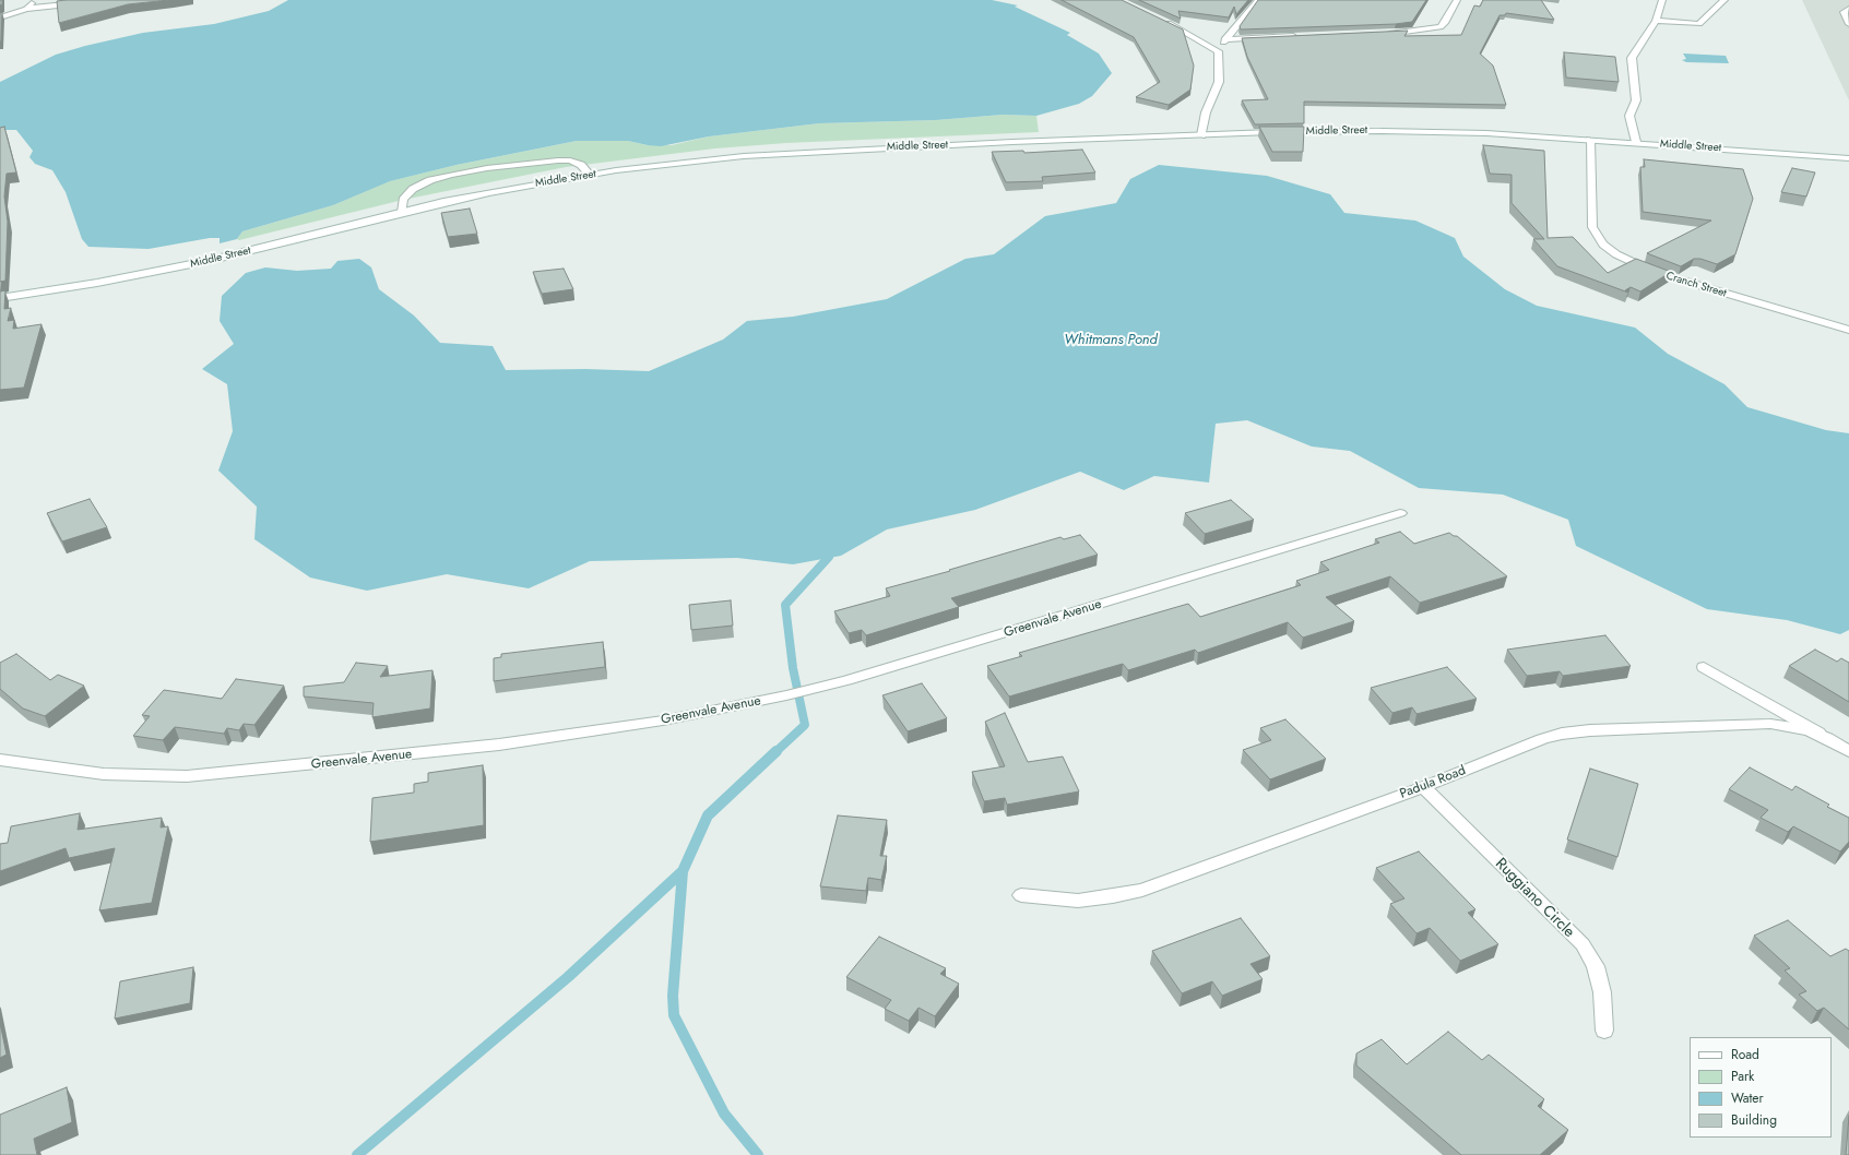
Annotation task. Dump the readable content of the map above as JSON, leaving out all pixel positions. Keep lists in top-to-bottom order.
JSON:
{
  "streets": {
    "street": [
      "Middle Street",
      "Cranch Street",
      "Greenvale Avenue",
      "Padula Road",
      "Ruggiano Circle"
    ]
  },
  "crossings": [
    ["Middle Street", "Cranch Street"],
    ["Padula Road", "Ruggiano Circle"]
  ],
  "water": ["Whitmans Pond"],
  "legend": [
    "Road",
    "Park",
    "Water",
    "Building"
  ]
}
